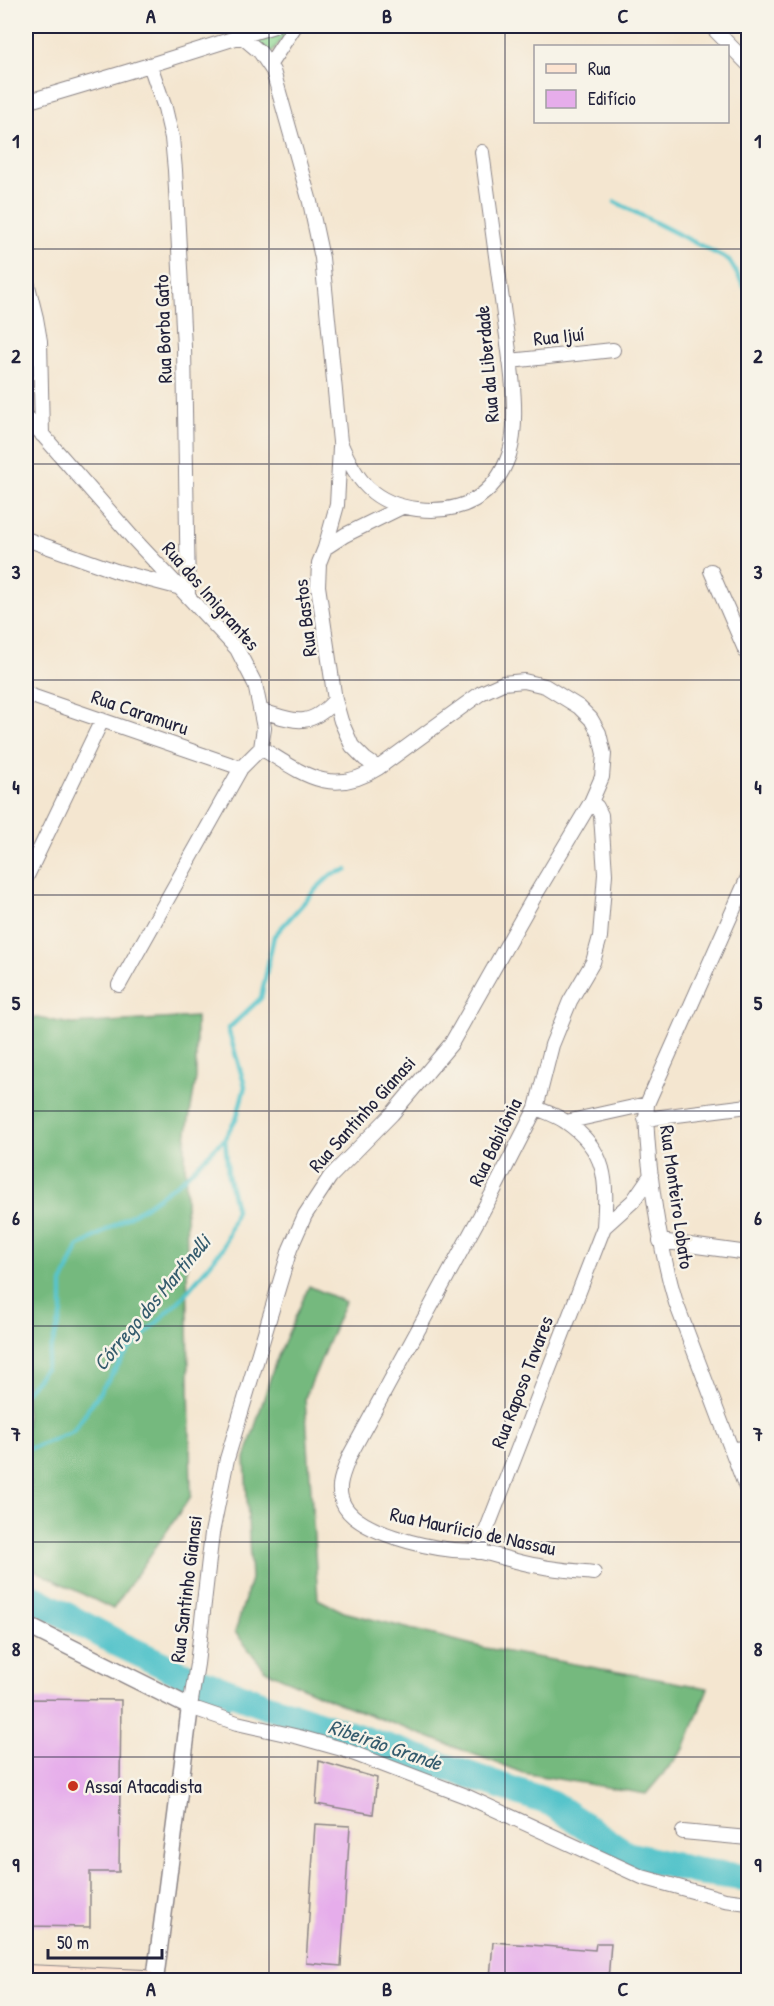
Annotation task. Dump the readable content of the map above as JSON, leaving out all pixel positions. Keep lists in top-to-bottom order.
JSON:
{
  "streets": {
    "street": [
      "Rua Borba Gato",
      "Rua Ijuí",
      "Rua da Liberdade",
      "Rua dos Imigrantes",
      "Rua Bastos",
      "Rua Caramuru",
      "Rua Santinho Gianasi",
      "Rua Babilônia",
      "Rua Monteiro Lobato",
      "Rua Raposo Tavares",
      "Rua Mauríicio de Nassau"
    ]
  },
  "crossings": [
    ["Rua Borba Gato", "Rua dos Imigrantes"],
    ["Rua Ijuí", "Rua da Liberdade"],
    ["Rua da Liberdade", "Rua Bastos"],
    ["Rua dos Imigrantes", "Rua Santinho Gianasi"],
    ["Rua Bastos", "Rua Santinho Gianasi"],
    ["Rua Santinho Gianasi", "Rua Babilônia"],
    ["Rua Babilônia", "Rua Raposo Tavares"],
    ["Rua Babilônia", "Rua Mauríicio de Nassau"],
    ["Rua Monteiro Lobato", "Rua Raposo Tavares"],
    ["Rua Raposo Tavares", "Rua Mauríicio de Nassau"]
  ],
  "water": ["Córrego dos Martinelli", "Ribeirão Grande"],
  "places": ["Assaí Atacadista"],
  "legend": ["Rua", "Edifício"],
  "scale_bar": "50 m",
  "grid": {
    "columns": ["A", "B", "C"],
    "rows": [
      "1",
      "2",
      "3",
      "4",
      "5",
      "6",
      "7",
      "8",
      "9"
    ]
  }
}
